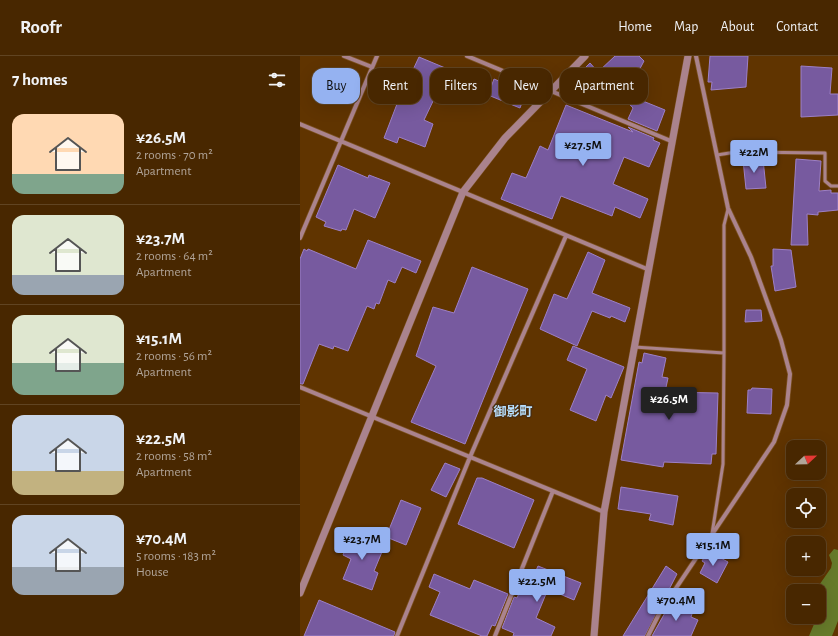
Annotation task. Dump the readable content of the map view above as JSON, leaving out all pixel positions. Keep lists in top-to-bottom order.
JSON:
{
  "districts": ["御影町"],
  "north": "right",
  "page": {
    "header": "Roofr",
    "nav": [
      "Home",
      "Map",
      "About",
      "Contact"
    ],
    "heading": "7 homes",
    "chip": [
      "Buy",
      "Rent",
      "Filters",
      "New",
      "Apartment"
    ],
    "list": [
      {
        "name": "¥26.5M",
        "note": "2 rooms · 70 m² · Apartment"
      },
      {
        "name": "¥23.7M",
        "note": "2 rooms · 64 m² · Apartment"
      },
      {
        "name": "¥15.1M",
        "note": "2 rooms · 56 m² · Apartment"
      },
      {
        "name": "¥22.5M",
        "note": "2 rooms · 58 m² · Apartment"
      },
      {
        "name": "¥70.4M",
        "note": "5 rooms · 183 m² · House"
      }
    ],
    "price": [
      "¥27.5M",
      "¥22M",
      "¥26.5M",
      "¥23.7M",
      "¥15.1M",
      "¥22.5M",
      "¥70.4M"
    ],
    "map_buttons": ["+", "−"]
  }
}
